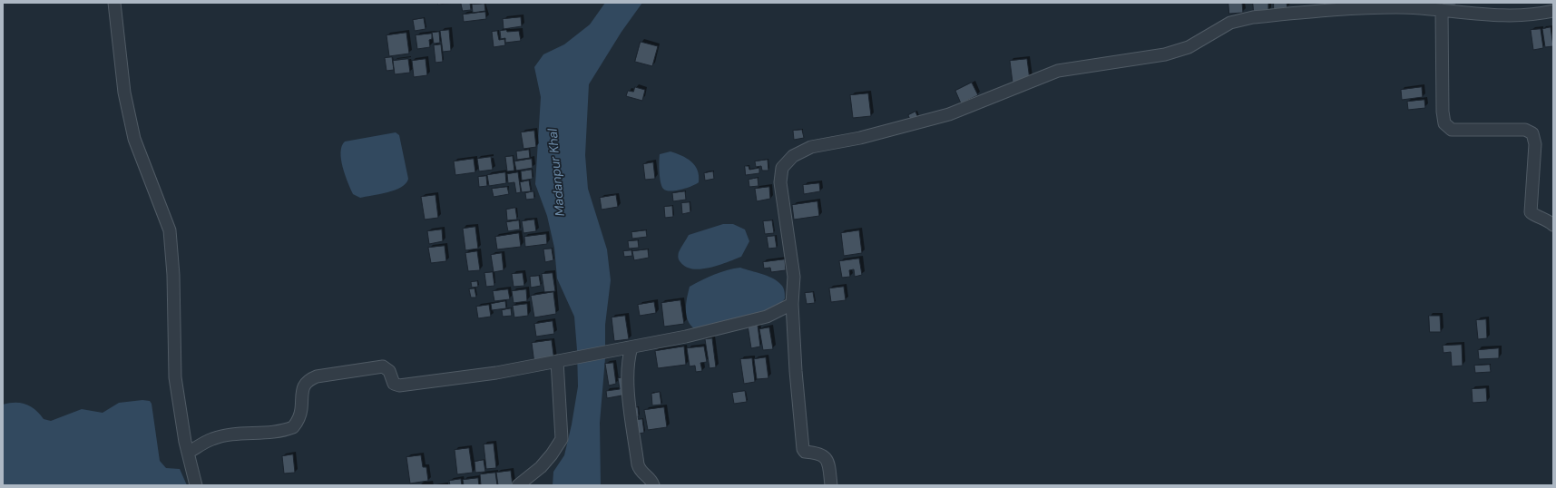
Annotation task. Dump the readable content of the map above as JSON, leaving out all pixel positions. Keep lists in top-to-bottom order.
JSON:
{
  "water": ["Madanpur Khal"]
}
